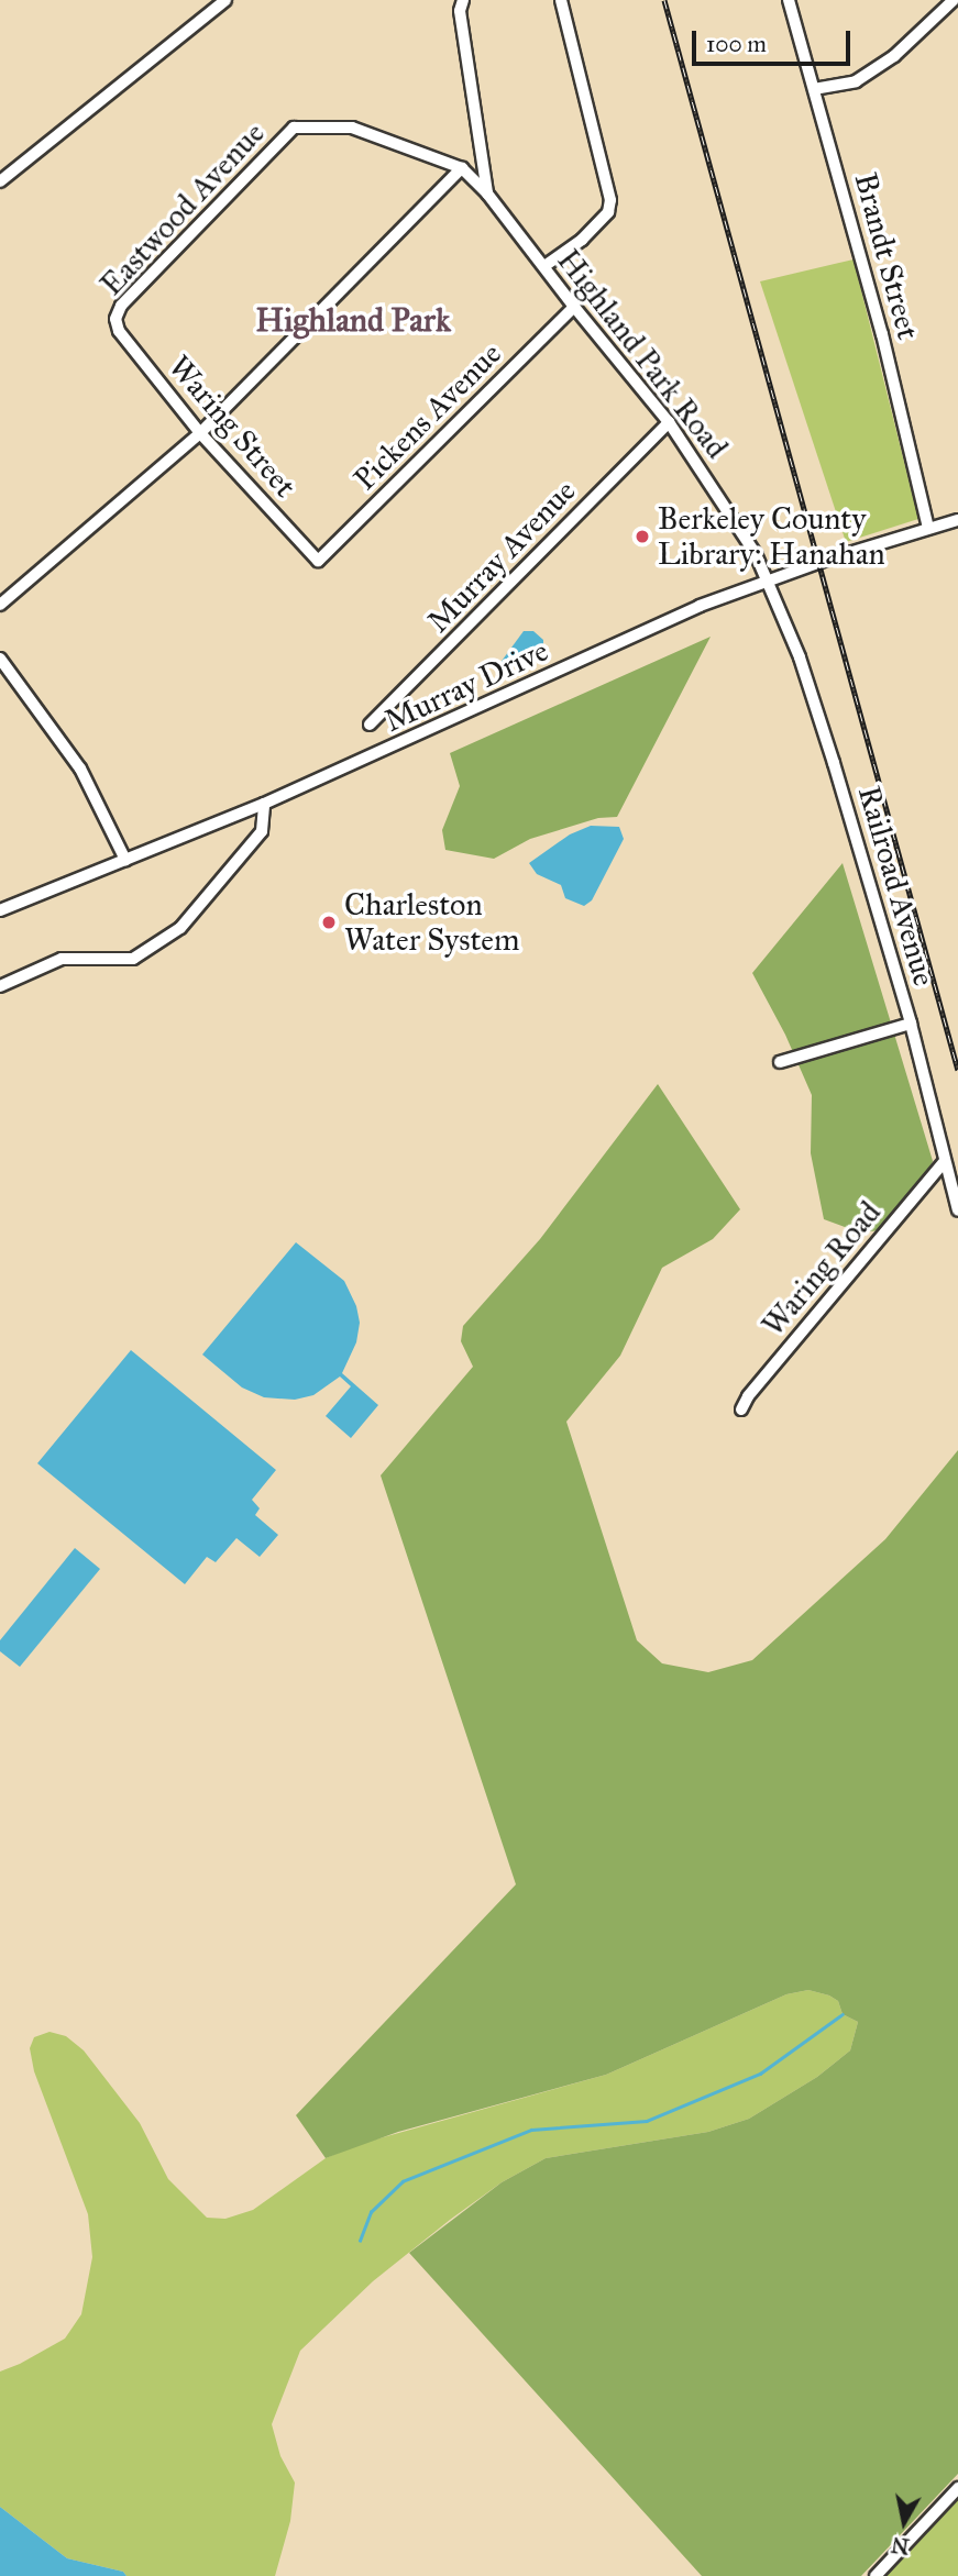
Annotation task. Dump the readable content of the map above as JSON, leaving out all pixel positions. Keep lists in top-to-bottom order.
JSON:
{
  "streets": {
    "street": [
      "Eastwood Avenue",
      "Brandt Street",
      "Highland Park Road",
      "Pickens Avenue",
      "Waring Street",
      "Murray Avenue",
      "Murray Drive",
      "Railroad Avenue",
      "Waring Road"
    ]
  },
  "crossings": [
    ["Eastwood Avenue", "Highland Park Road"],
    ["Eastwood Avenue", "Waring Street"],
    ["Brandt Street", "Murray Drive"],
    ["Highland Park Road", "Pickens Avenue"],
    ["Highland Park Road", "Murray Avenue"],
    ["Highland Park Road", "Murray Drive"],
    ["Highland Park Road", "Railroad Avenue"],
    ["Pickens Avenue", "Waring Street"],
    ["Murray Drive", "Railroad Avenue"],
    ["Railroad Avenue", "Waring Road"]
  ],
  "districts": ["Highland Park"],
  "places": ["Berkeley County Library: Hanahan", "Charleston Water System"],
  "scale_bar": "100 m",
  "north": "bottom"
}
